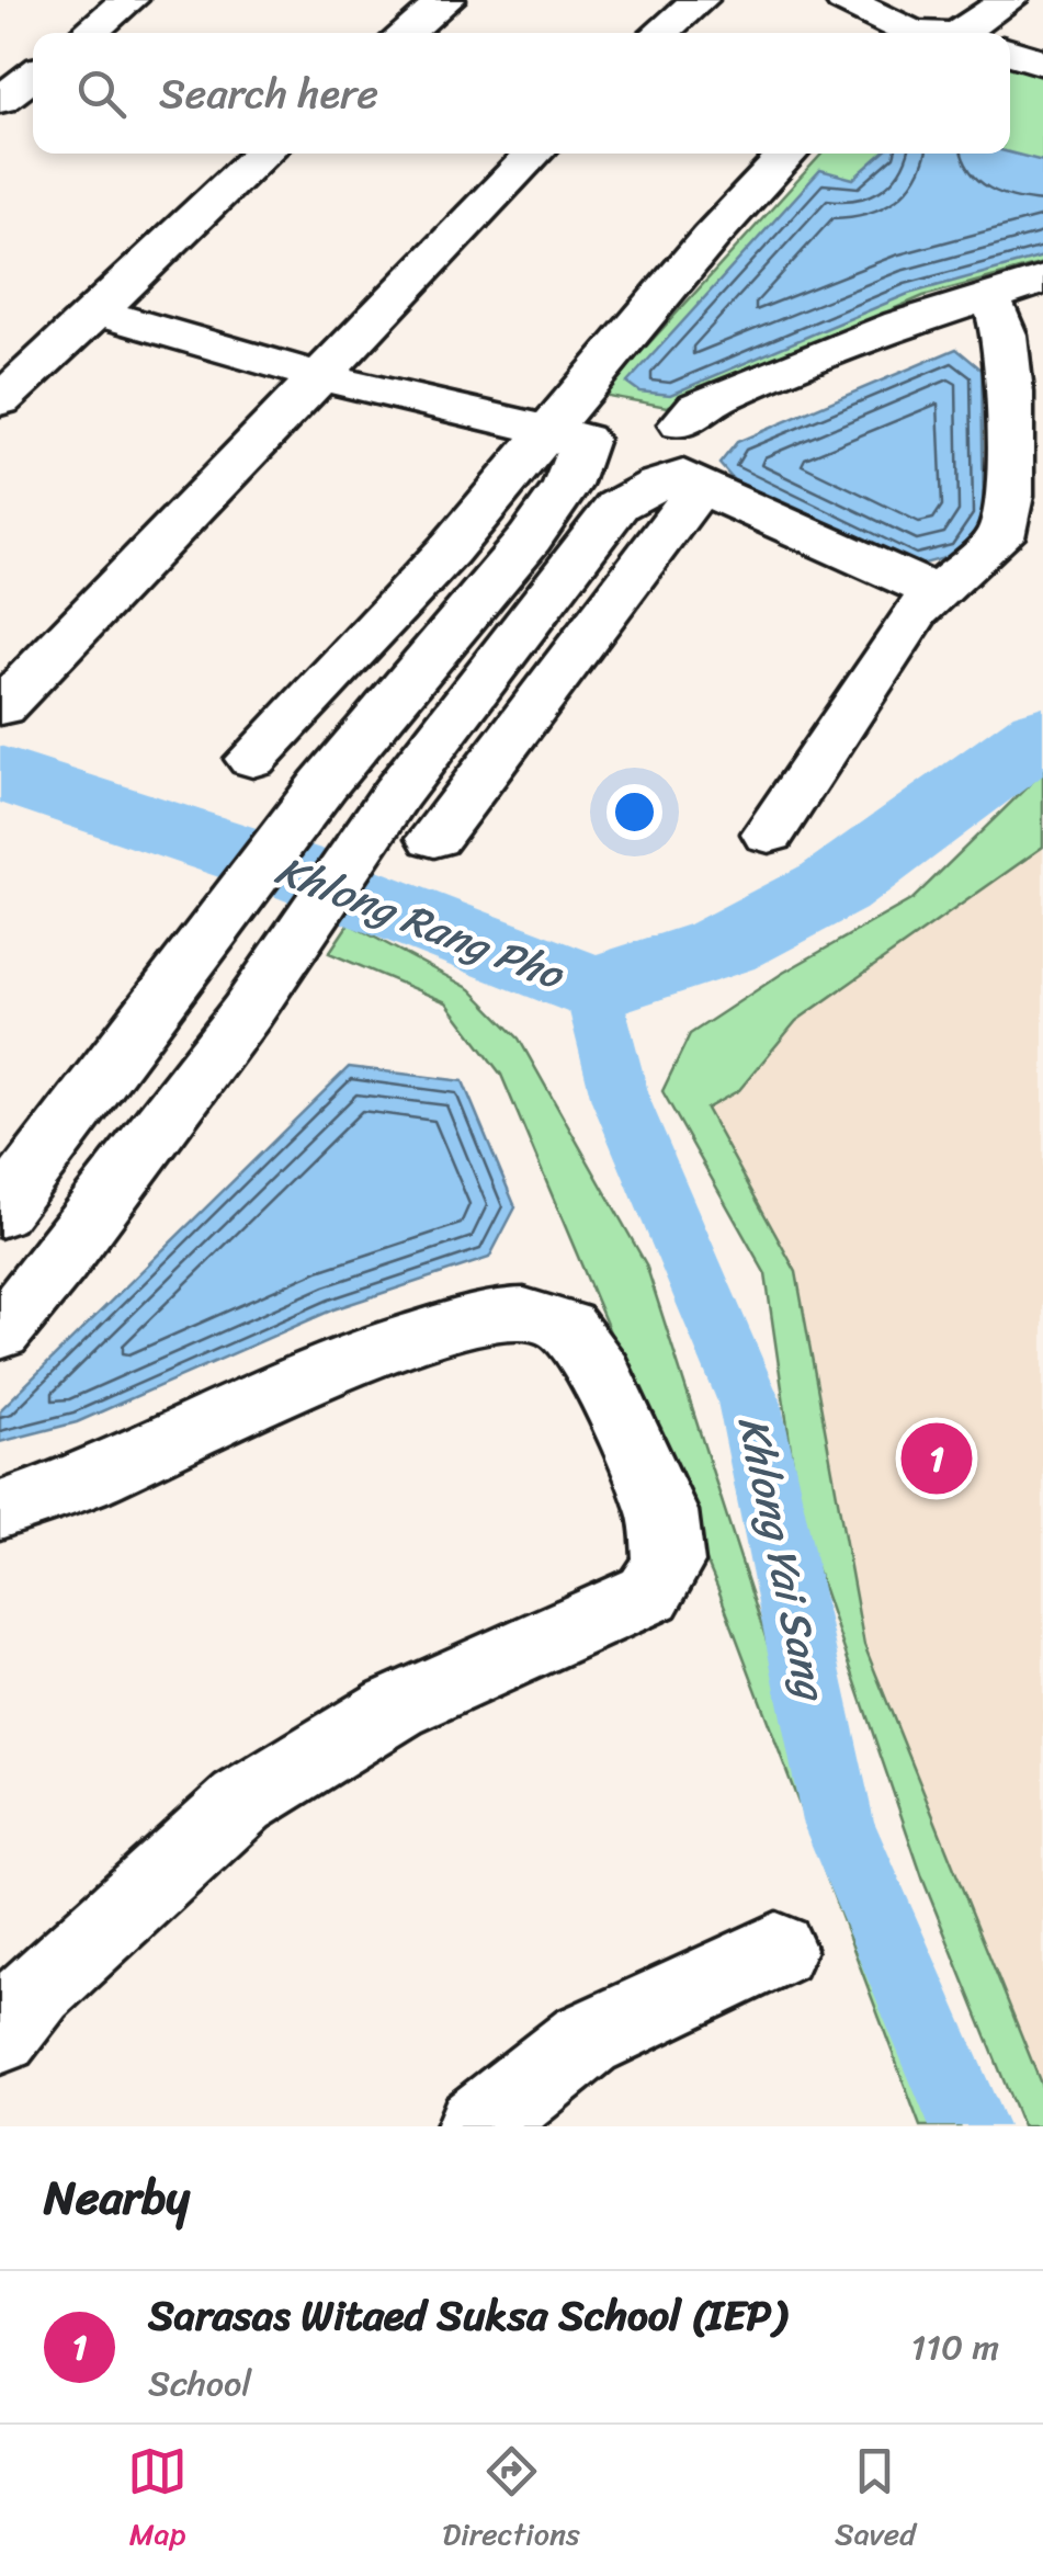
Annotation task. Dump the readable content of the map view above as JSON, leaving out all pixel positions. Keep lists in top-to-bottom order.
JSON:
{
  "water": ["Khlong Rang Pho", "Khlong Yai Sang"],
  "page": {
    "search": "Search here",
    "pins": "1",
    "heading": "Nearby",
    "list": [
      {
        "mark": "1",
        "name": "Sarasas Witaed Suksa School (IEP)",
        "note": "School",
        "value": "110 m"
      }
    ],
    "nav": ["Map", "Directions", "Saved"]
  }
}
